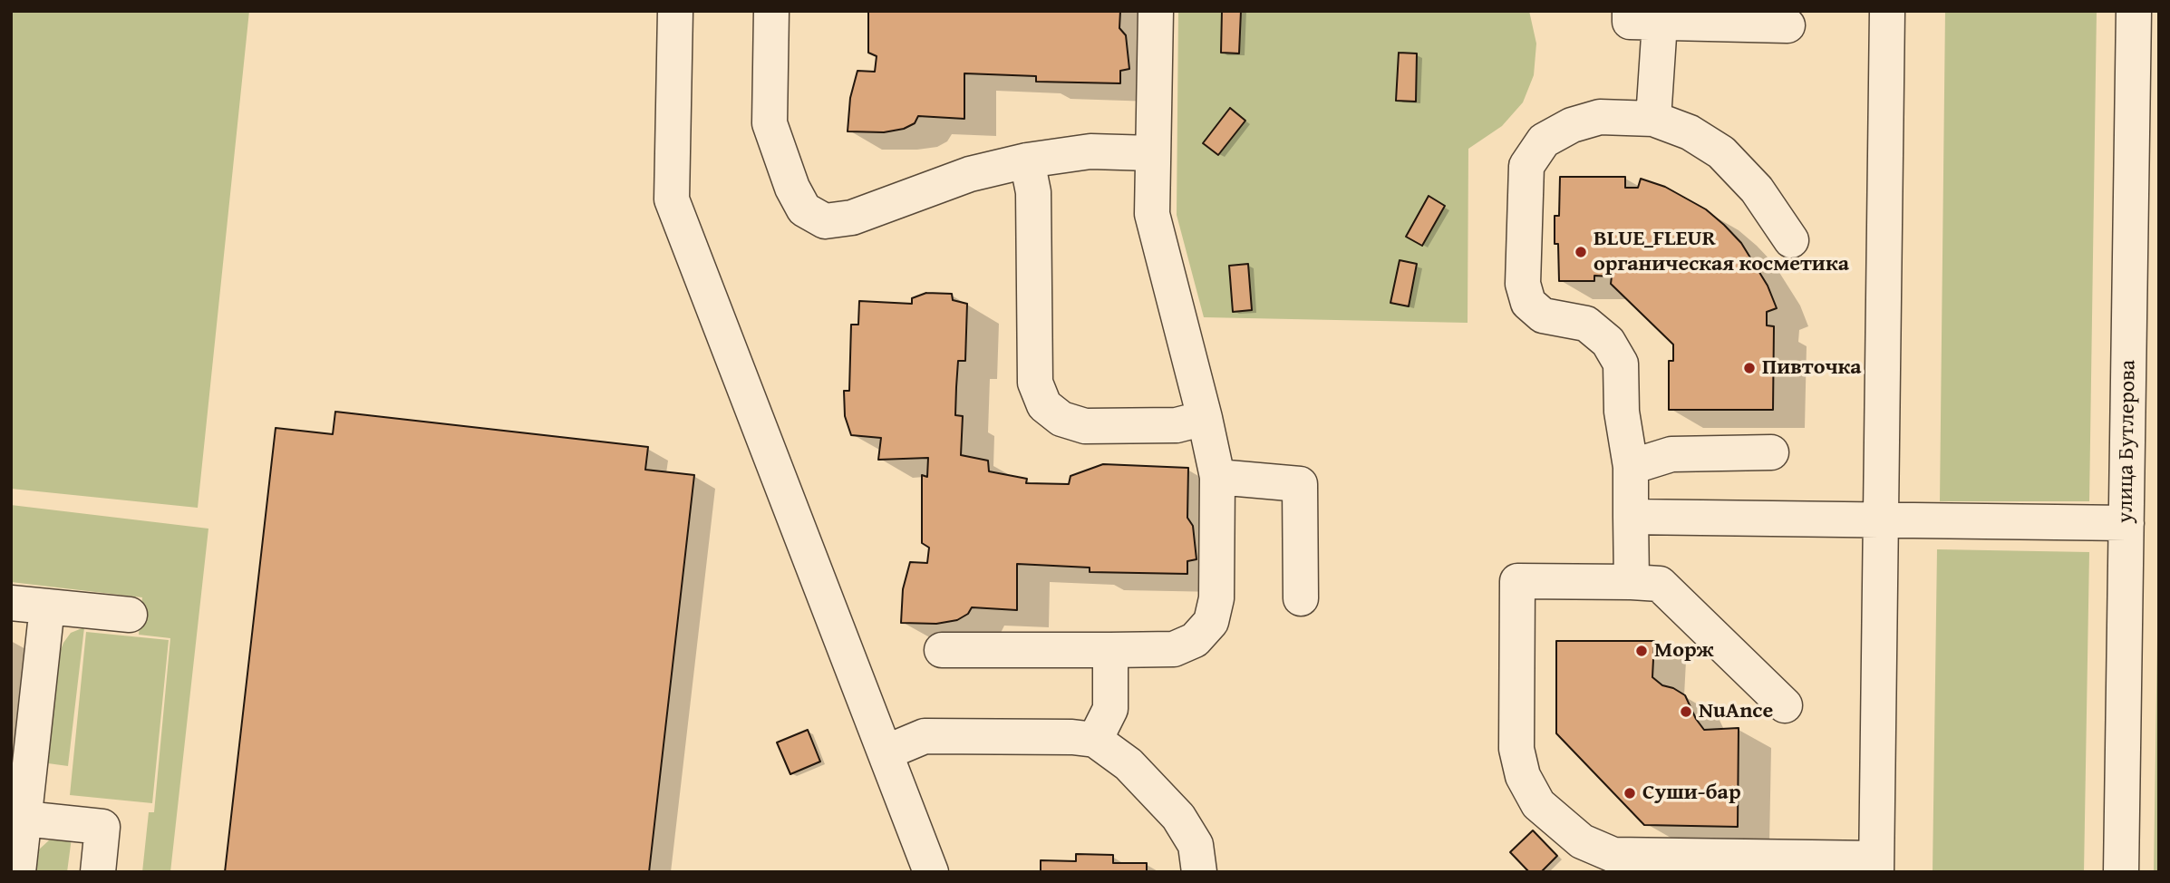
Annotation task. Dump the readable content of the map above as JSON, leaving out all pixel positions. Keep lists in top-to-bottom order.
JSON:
{
  "streets": {
    "street": ["улица Бутлерова"]
  },
  "places": [
    "BLUE_FLEUR органическая косметика",
    "Пивточка",
    "Морж",
    "NuAnce",
    "Суши-бар"
  ]
}
